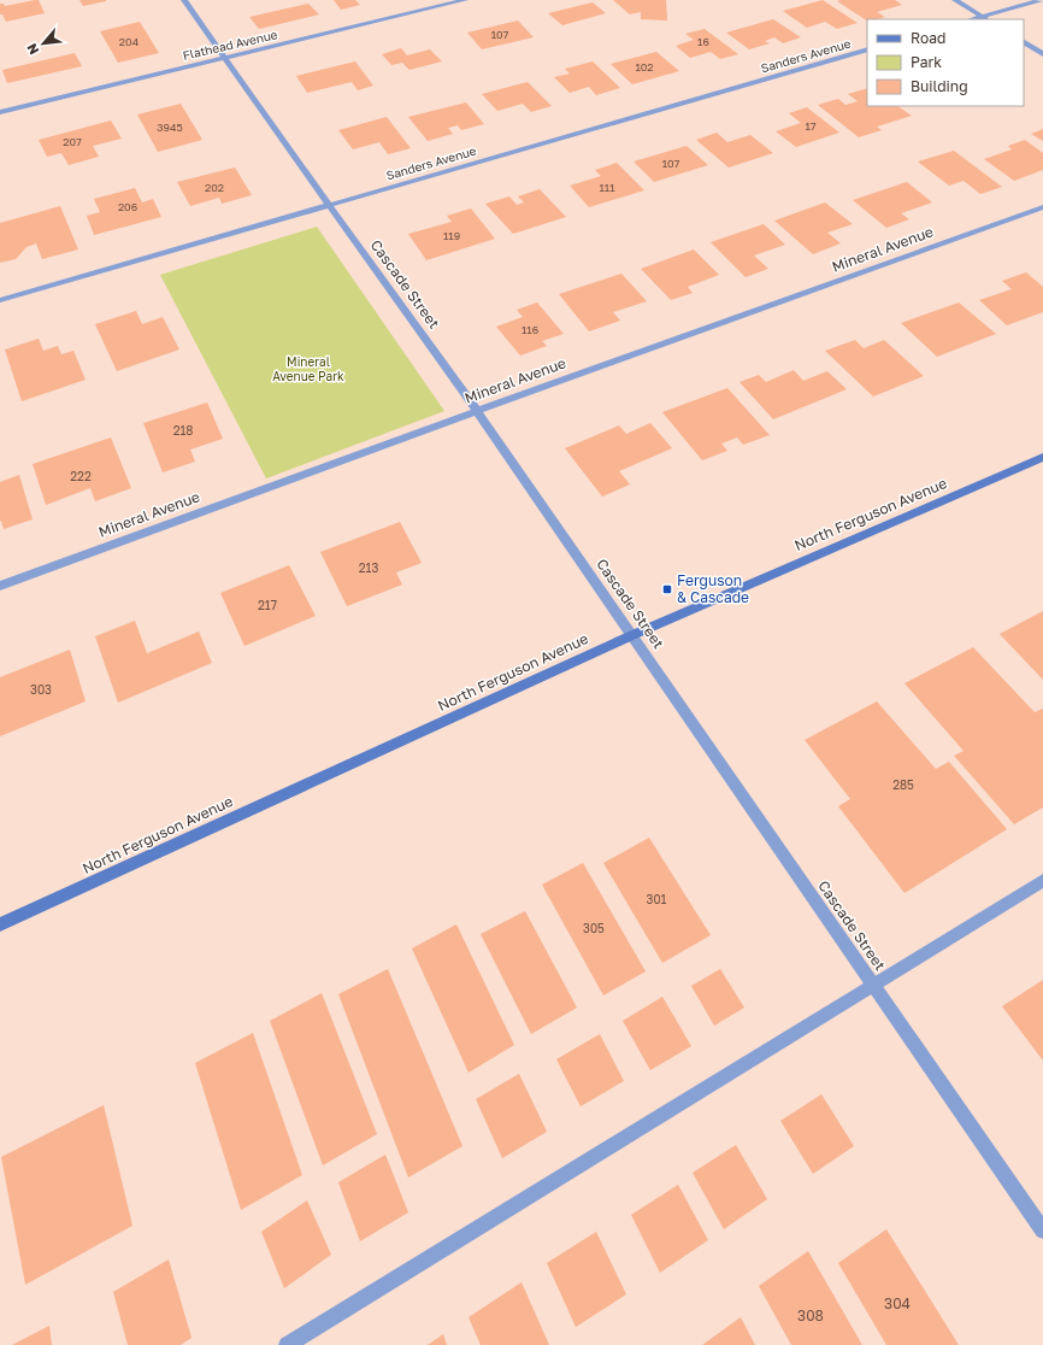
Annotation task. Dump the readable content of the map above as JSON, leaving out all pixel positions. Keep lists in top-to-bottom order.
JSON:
{
  "streets": {
    "street": [
      "Flathead Avenue",
      "Sanders Avenue",
      "Mineral Avenue",
      "Cascade Street",
      "North Ferguson Avenue"
    ]
  },
  "crossings": [
    ["Flathead Avenue", "Cascade Street"],
    ["Sanders Avenue", "Cascade Street"],
    ["Mineral Avenue", "Cascade Street"],
    ["Cascade Street", "North Ferguson Avenue"]
  ],
  "parks": ["Mineral Avenue Park"],
  "places": {
    "transit": ["Ferguson & Cascade"]
  },
  "house_numbers": [
    "107",
    "204",
    "16",
    "102",
    "17",
    "3945",
    "207",
    "107",
    "202",
    "111",
    "206",
    "119",
    "116",
    "218",
    "222",
    "213",
    "217",
    "303",
    "285",
    "301",
    "305",
    "304",
    "308"
  ],
  "legend": ["Road", "Park", "Building"],
  "north": "bottom left"
}
